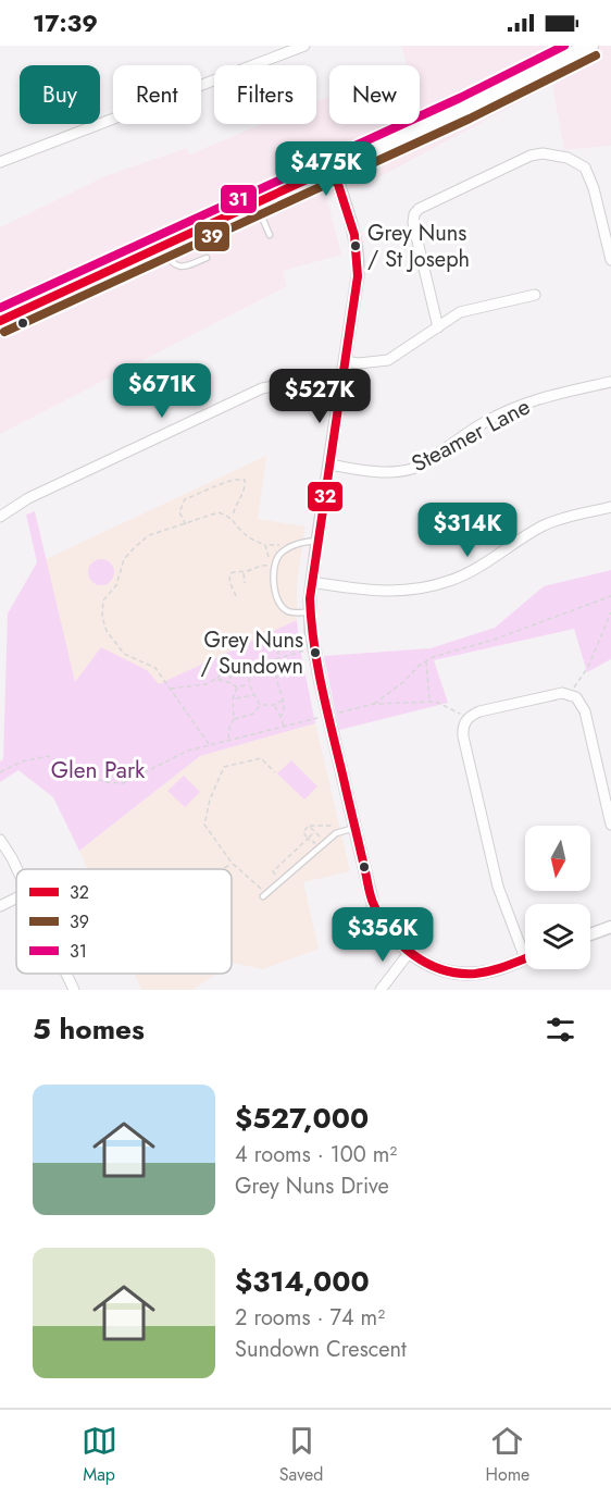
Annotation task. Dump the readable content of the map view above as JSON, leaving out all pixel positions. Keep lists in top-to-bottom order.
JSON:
{
  "streets": {
    "street": ["Steamer Lane"]
  },
  "parks": ["Glen Park"],
  "places": ["Grey Nuns / St Joseph", "Grey Nuns / Sundown"],
  "lines": ["transit line 31", "transit line 39", "transit line 32"],
  "legend": ["32", "39", "31"],
  "north": "bottom",
  "page": {
    "status": "17:39",
    "chip": [
      "Buy",
      "Rent",
      "Filters",
      "New"
    ],
    "price": [
      "$475K",
      "$671K",
      "$527K",
      "$314K",
      "$356K"
    ],
    "heading": "5 homes",
    "list": [
      {
        "name": "$527,000",
        "note": "4 rooms · 100 m² · Grey Nuns Drive"
      },
      {
        "name": "$314,000",
        "note": "2 rooms · 74 m² · Sundown Crescent"
      }
    ],
    "tabs": ["Map", "Saved", "Home"]
  }
}
